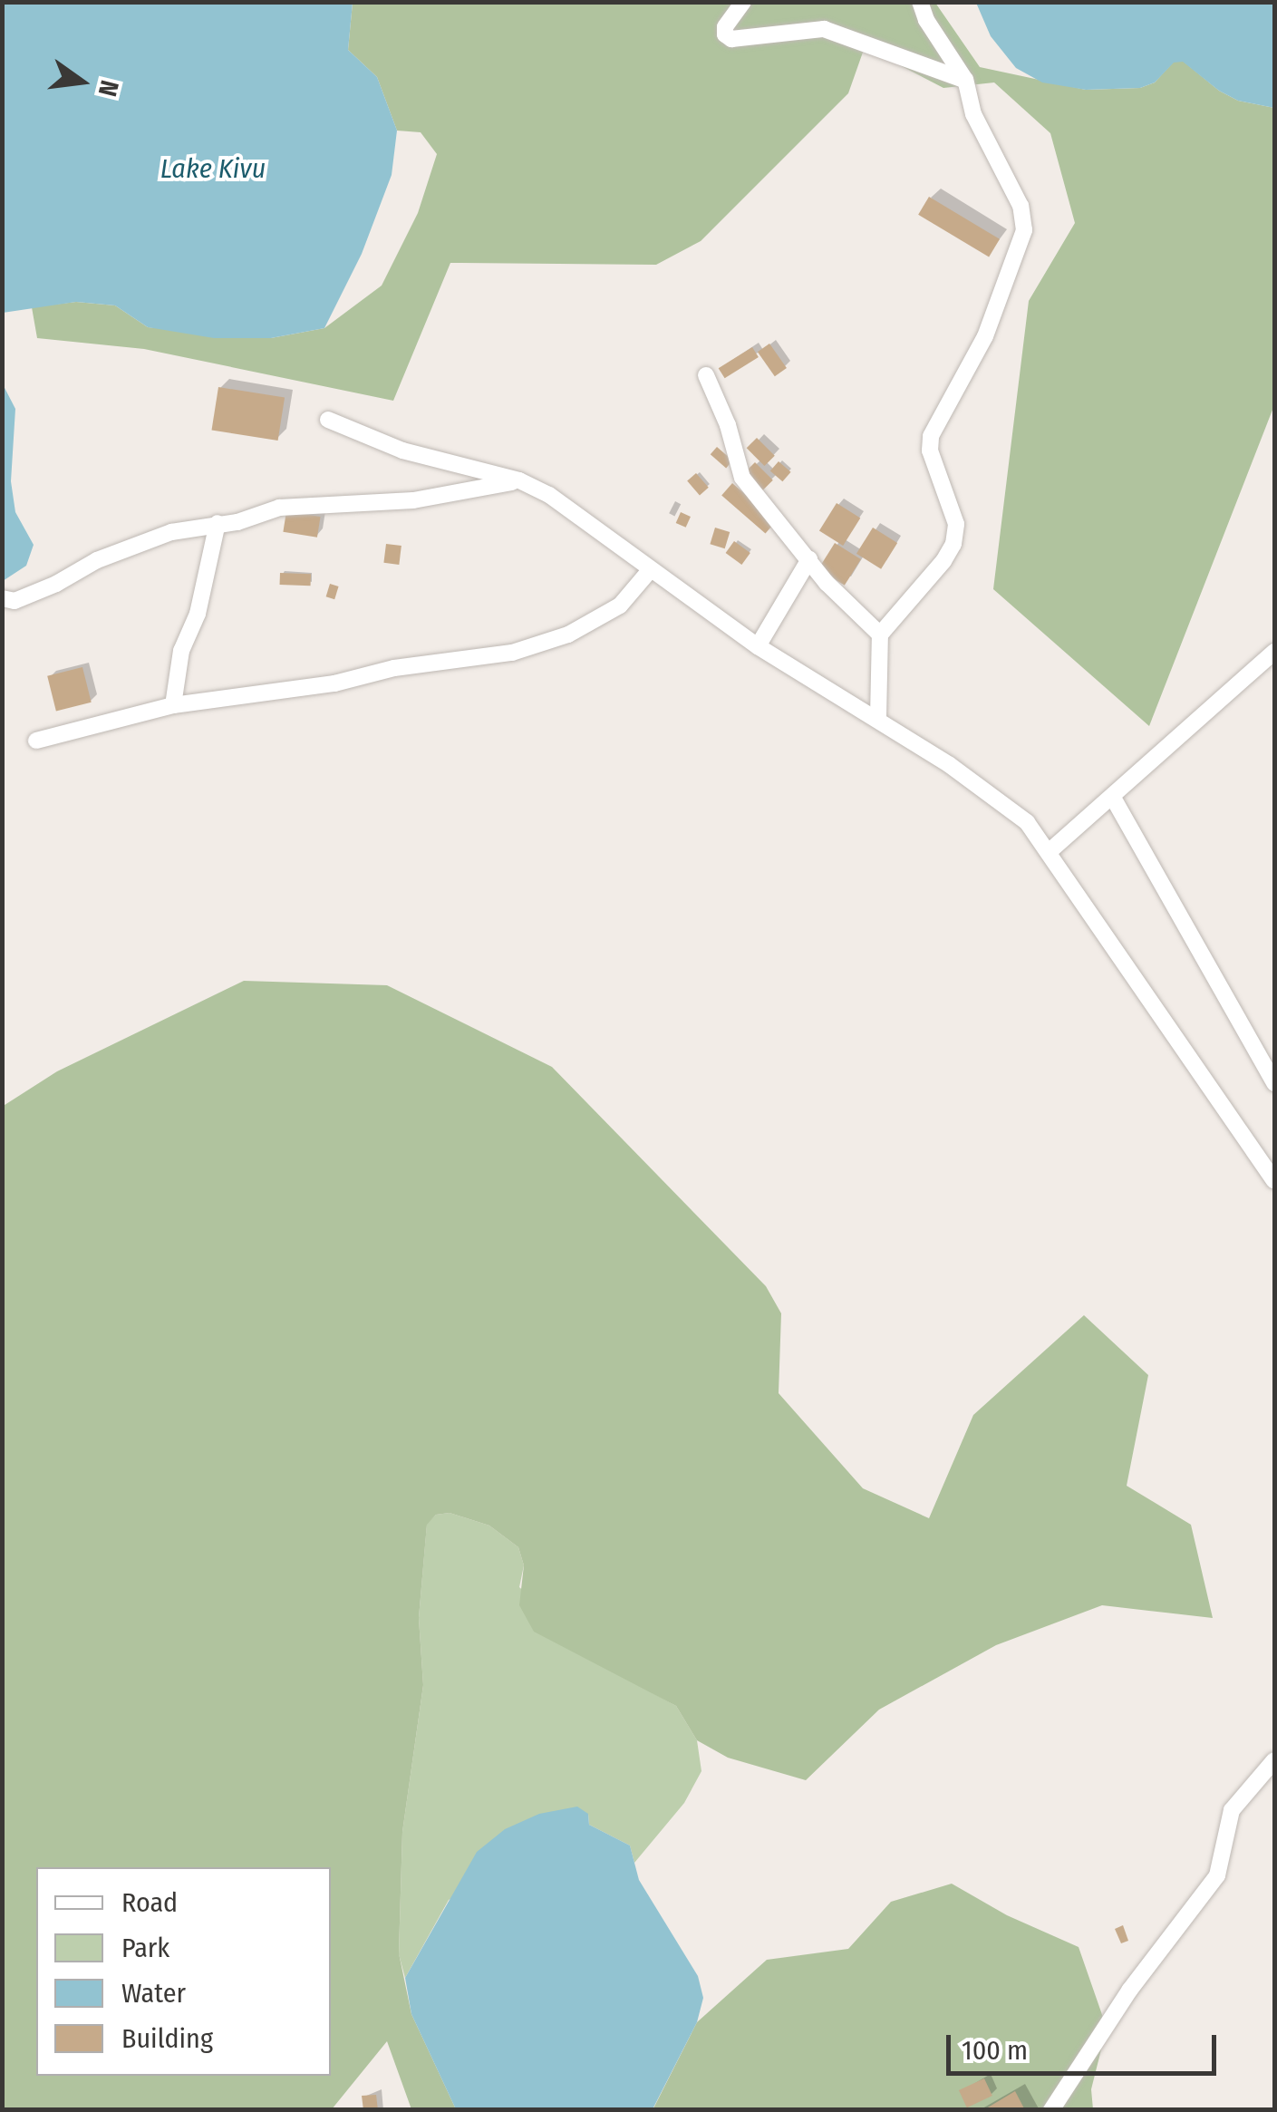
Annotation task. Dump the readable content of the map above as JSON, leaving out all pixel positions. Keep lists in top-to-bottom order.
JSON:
{
  "water": ["Lake Kivu"],
  "legend": [
    "Road",
    "Park",
    "Water",
    "Building"
  ],
  "scale_bar": "100 m",
  "north": "right"
}
